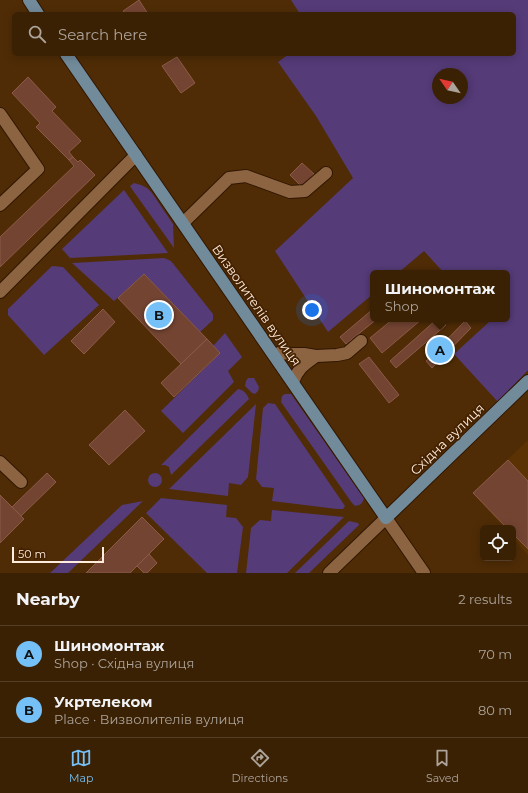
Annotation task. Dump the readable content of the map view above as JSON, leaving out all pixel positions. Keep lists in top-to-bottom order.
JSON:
{
  "streets": {
    "main road": ["Визволителів вулиця", "Східна вулиця"]
  },
  "crossings": [
    ["Визволителів вулиця", "Східна вулиця"]
  ],
  "scale_bar": "50 m",
  "north": "top left",
  "page": {
    "search": "Search here",
    "popup": ["Шиномонтаж", "Shop"],
    "pins": ["B", "A"],
    "scale": "50 m",
    "heading": ["Nearby", "2 results"],
    "list": [
      {
        "mark": "A",
        "name": "Шиномонтаж",
        "note": "Shop · Східна вулиця",
        "value": "70 m"
      },
      {
        "mark": "B",
        "name": "Укртелеком",
        "note": "Place · Визволителів вулиця",
        "value": "80 m"
      }
    ],
    "nav": ["Map", "Directions", "Saved"]
  }
}
